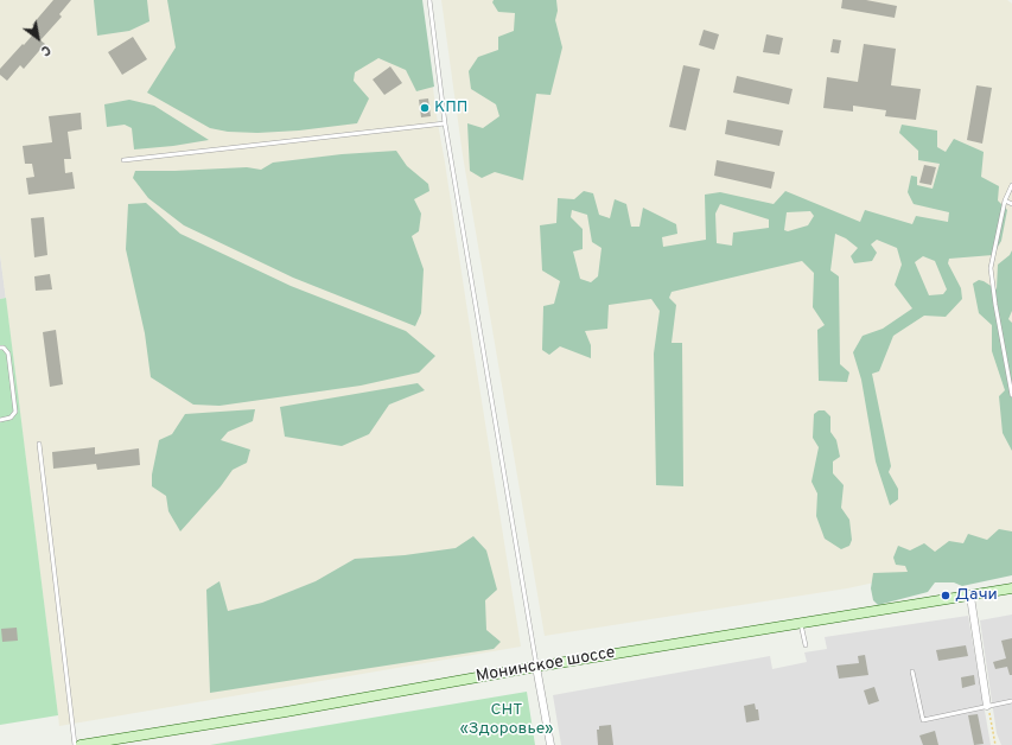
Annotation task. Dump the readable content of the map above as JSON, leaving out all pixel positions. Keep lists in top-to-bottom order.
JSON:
{
  "streets": {
    "main road": ["Монинское шоссе"]
  },
  "parks": ["СНТ «Здоровье»"],
  "places": ["КПП", "Дачи"],
  "north": "bottom right"
}
